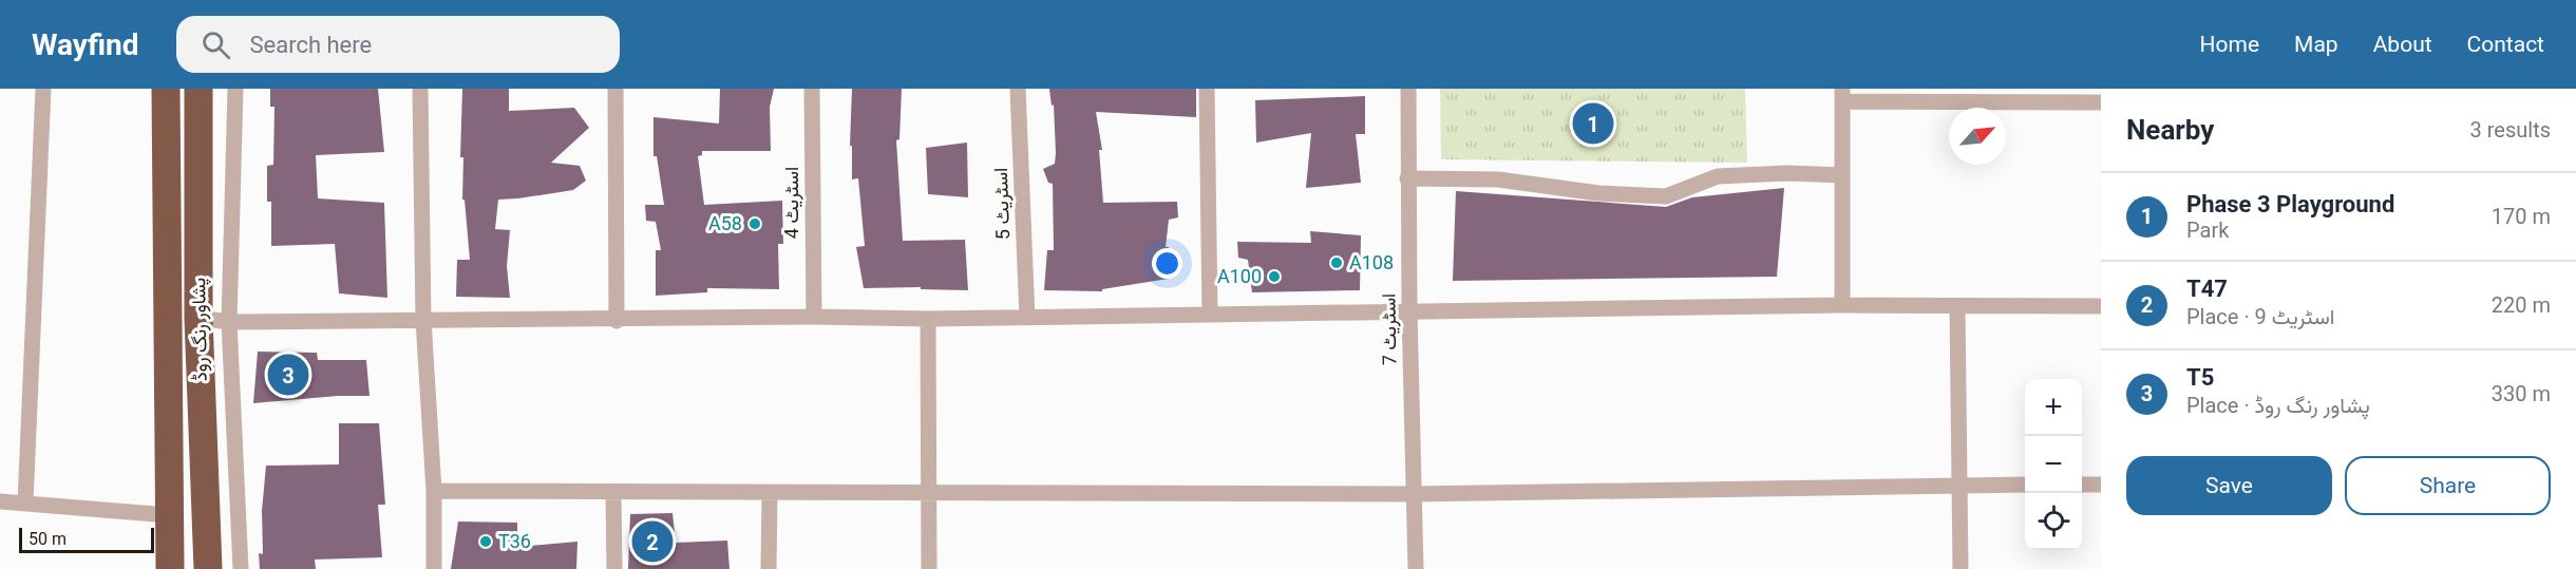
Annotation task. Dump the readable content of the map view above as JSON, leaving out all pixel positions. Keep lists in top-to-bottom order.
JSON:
{
  "streets": {
    "highway": ["پشاور رنگ روڈ"],
    "street": ["اسٹریٹ 4", "اسٹریٹ 5", "اسٹریٹ 7"]
  },
  "places": [
    "A58",
    "A108",
    "A100",
    "T36"
  ],
  "scale_bar": "50 m",
  "north": "top right",
  "page": {
    "header": "Wayfind",
    "search": "Search here",
    "nav": [
      "Home",
      "Map",
      "About",
      "Contact"
    ],
    "heading": ["Nearby", "3 results"],
    "pins": ["1", "3", "2"],
    "list": [
      {
        "mark": "1",
        "name": "Phase 3 Playground",
        "note": "Park",
        "value": "170 m"
      },
      {
        "mark": "2",
        "name": "T47",
        "note": "Place · اسٹریٹ 9",
        "value": "220 m"
      },
      {
        "mark": "3",
        "name": "T5",
        "note": "Place · پشاور رنگ روڈ",
        "value": "330 m"
      }
    ],
    "map_buttons": ["+", "−"],
    "buttons": ["Save", "Share"],
    "scale": "50 m"
  }
}
